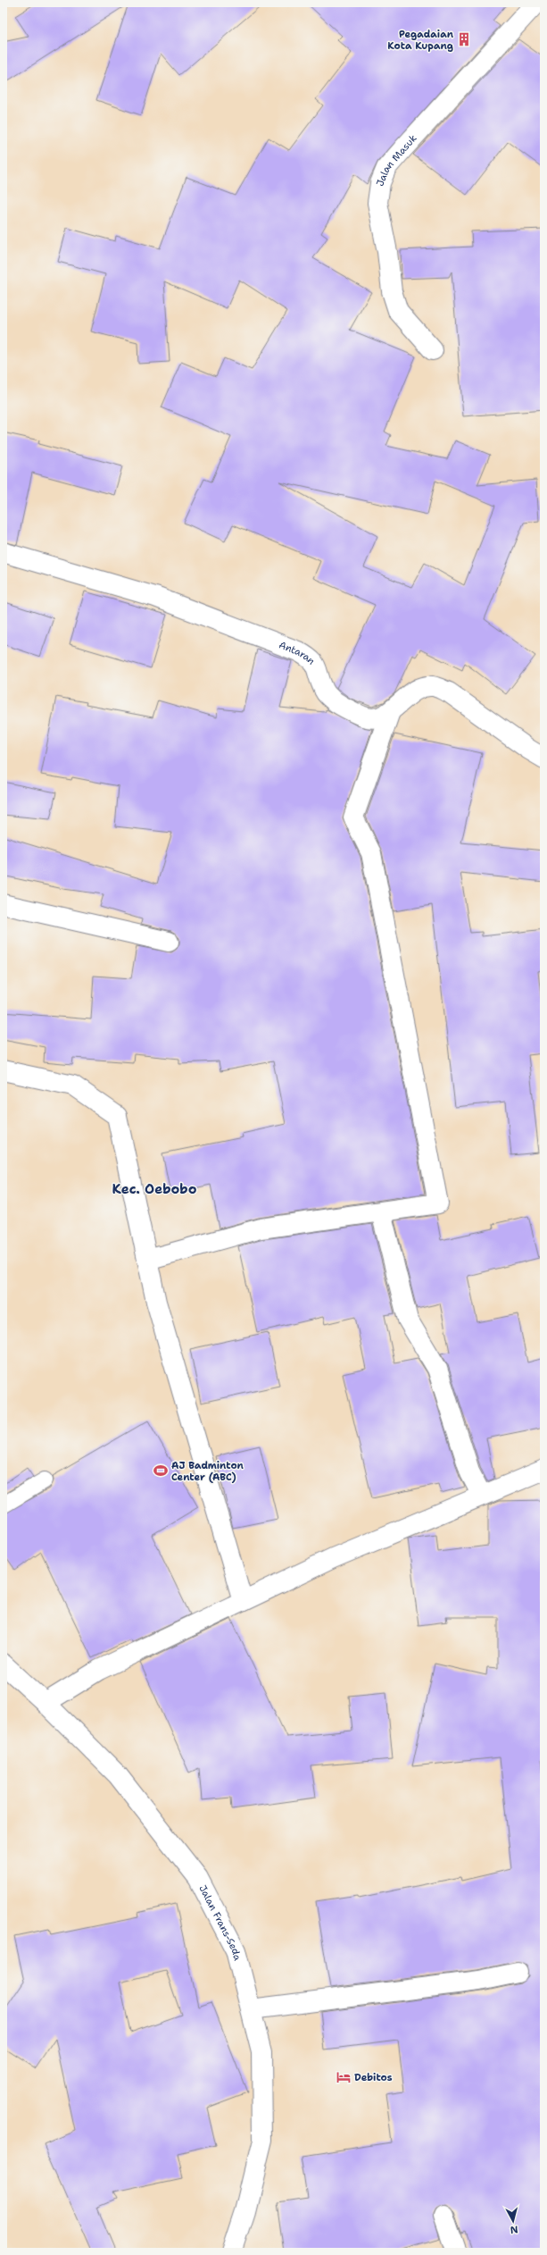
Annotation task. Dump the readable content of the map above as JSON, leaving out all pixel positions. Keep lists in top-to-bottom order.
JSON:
{
  "streets": {
    "street": ["Jalan Masuk", "Antaran", "Jalan Frans-Seda"]
  },
  "districts": ["Kec. Oebobo"],
  "places": {
    "building": ["Pegadaian Kota Kupang"],
    "sports": ["AJ Badminton Center (ABC)"],
    "hotel": ["Debitos"]
  },
  "north": "bottom"
}
